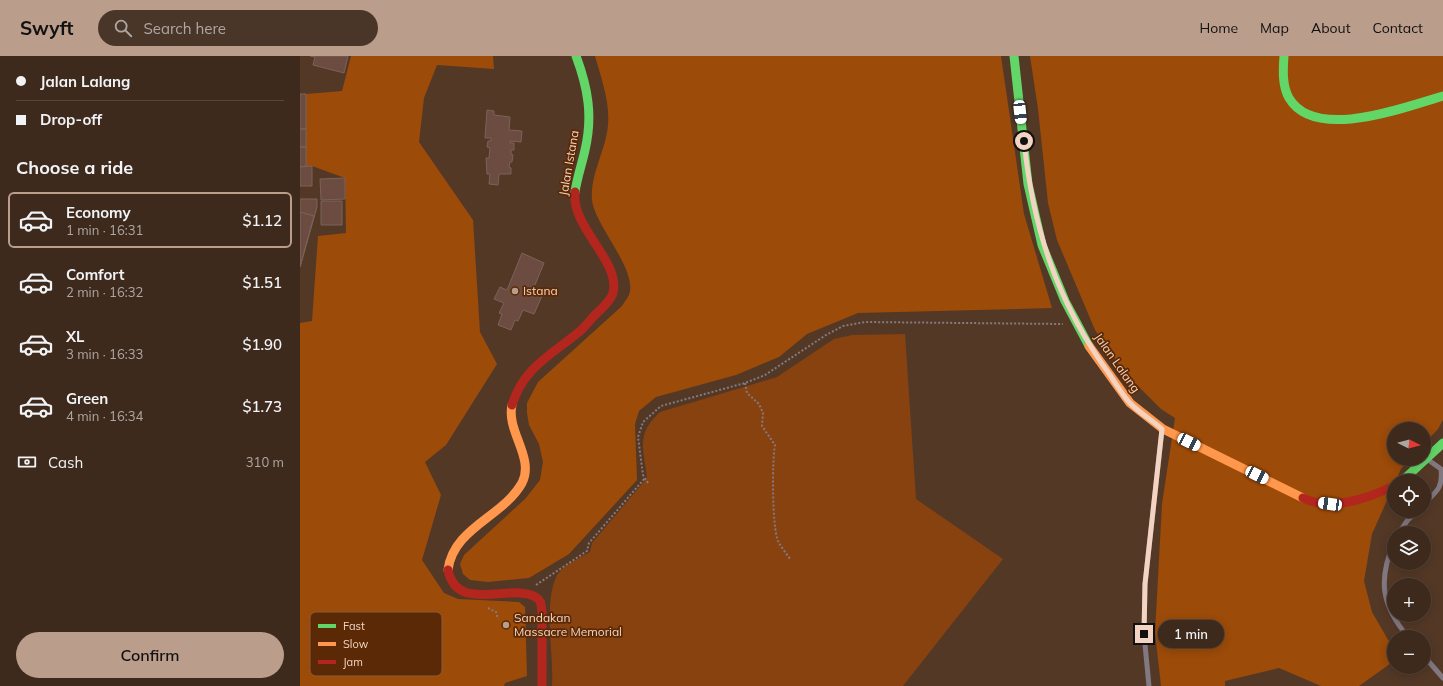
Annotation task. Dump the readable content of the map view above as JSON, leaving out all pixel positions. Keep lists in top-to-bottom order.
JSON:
{
  "streets": {
    "street": ["Jalan Istana", "Jalan Lalang"]
  },
  "places": ["Istana", "Sandakan Massacre Memorial"],
  "legend": ["Fast", "Slow", "Jam"],
  "north": "right",
  "page": {
    "header": "Swyft",
    "search": "Search here",
    "nav": [
      "Home",
      "Map",
      "About",
      "Contact"
    ],
    "banner": ["Jalan Lalang", "Drop-off"],
    "heading": "Choose a ride",
    "list": [
      {
        "name": "Economy",
        "note": "1 min · 16:31",
        "value": "$1.12"
      },
      {
        "name": "Comfort",
        "note": "2 min · 16:32",
        "value": "$1.51"
      },
      {
        "name": "XL",
        "note": "3 min · 16:33",
        "value": "$1.90"
      },
      {
        "name": "Green",
        "note": "4 min · 16:34",
        "value": "$1.73"
      }
    ],
    "map_buttons": ["+", "−"],
    "pay": ["Cash", "310 m"],
    "bubble": "1 min",
    "buttons": "Confirm"
  }
}
